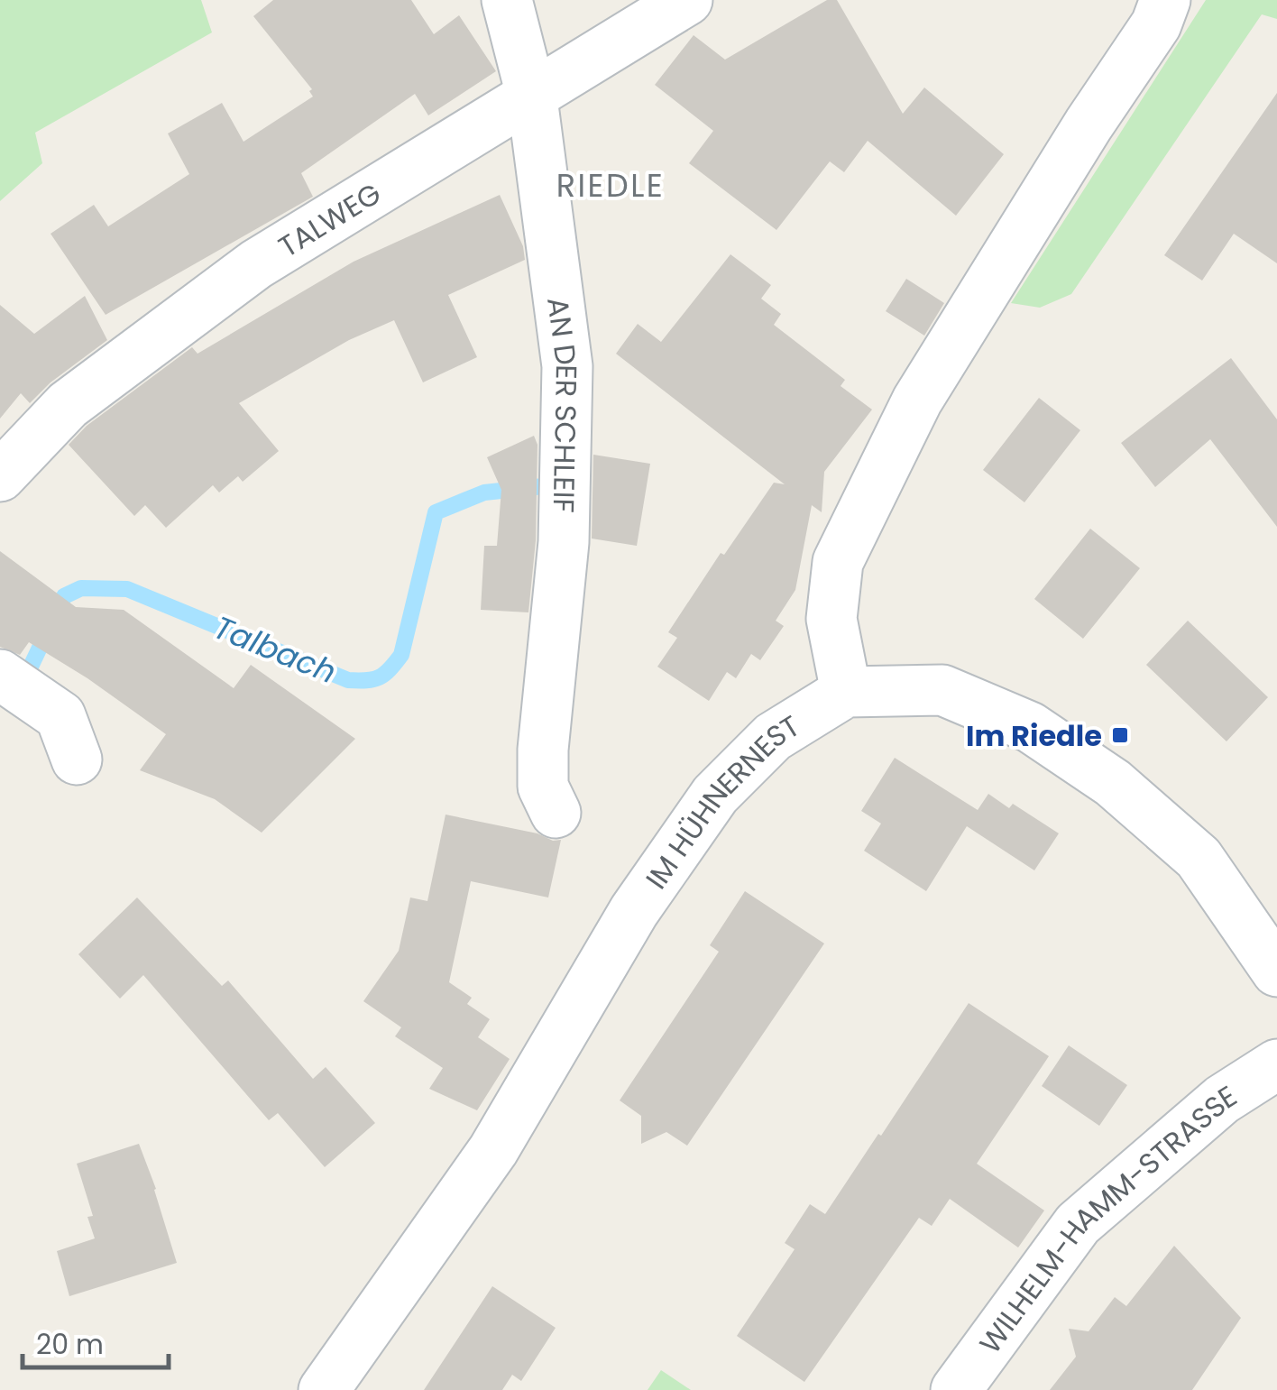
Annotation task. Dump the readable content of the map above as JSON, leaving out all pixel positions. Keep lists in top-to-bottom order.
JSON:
{
  "streets": {
    "street": [
      "TALWEG",
      "AN DER SCHLEIF",
      "IM HÜHNERNEST",
      "WILHELM-HAMM-STRASSE"
    ]
  },
  "crossings": [
    ["TALWEG", "AN DER SCHLEIF"]
  ],
  "districts": ["RIEDLE"],
  "water": ["Talbach"],
  "places": {
    "transit": ["Im Riedle"]
  },
  "scale_bar": "20 m"
}
